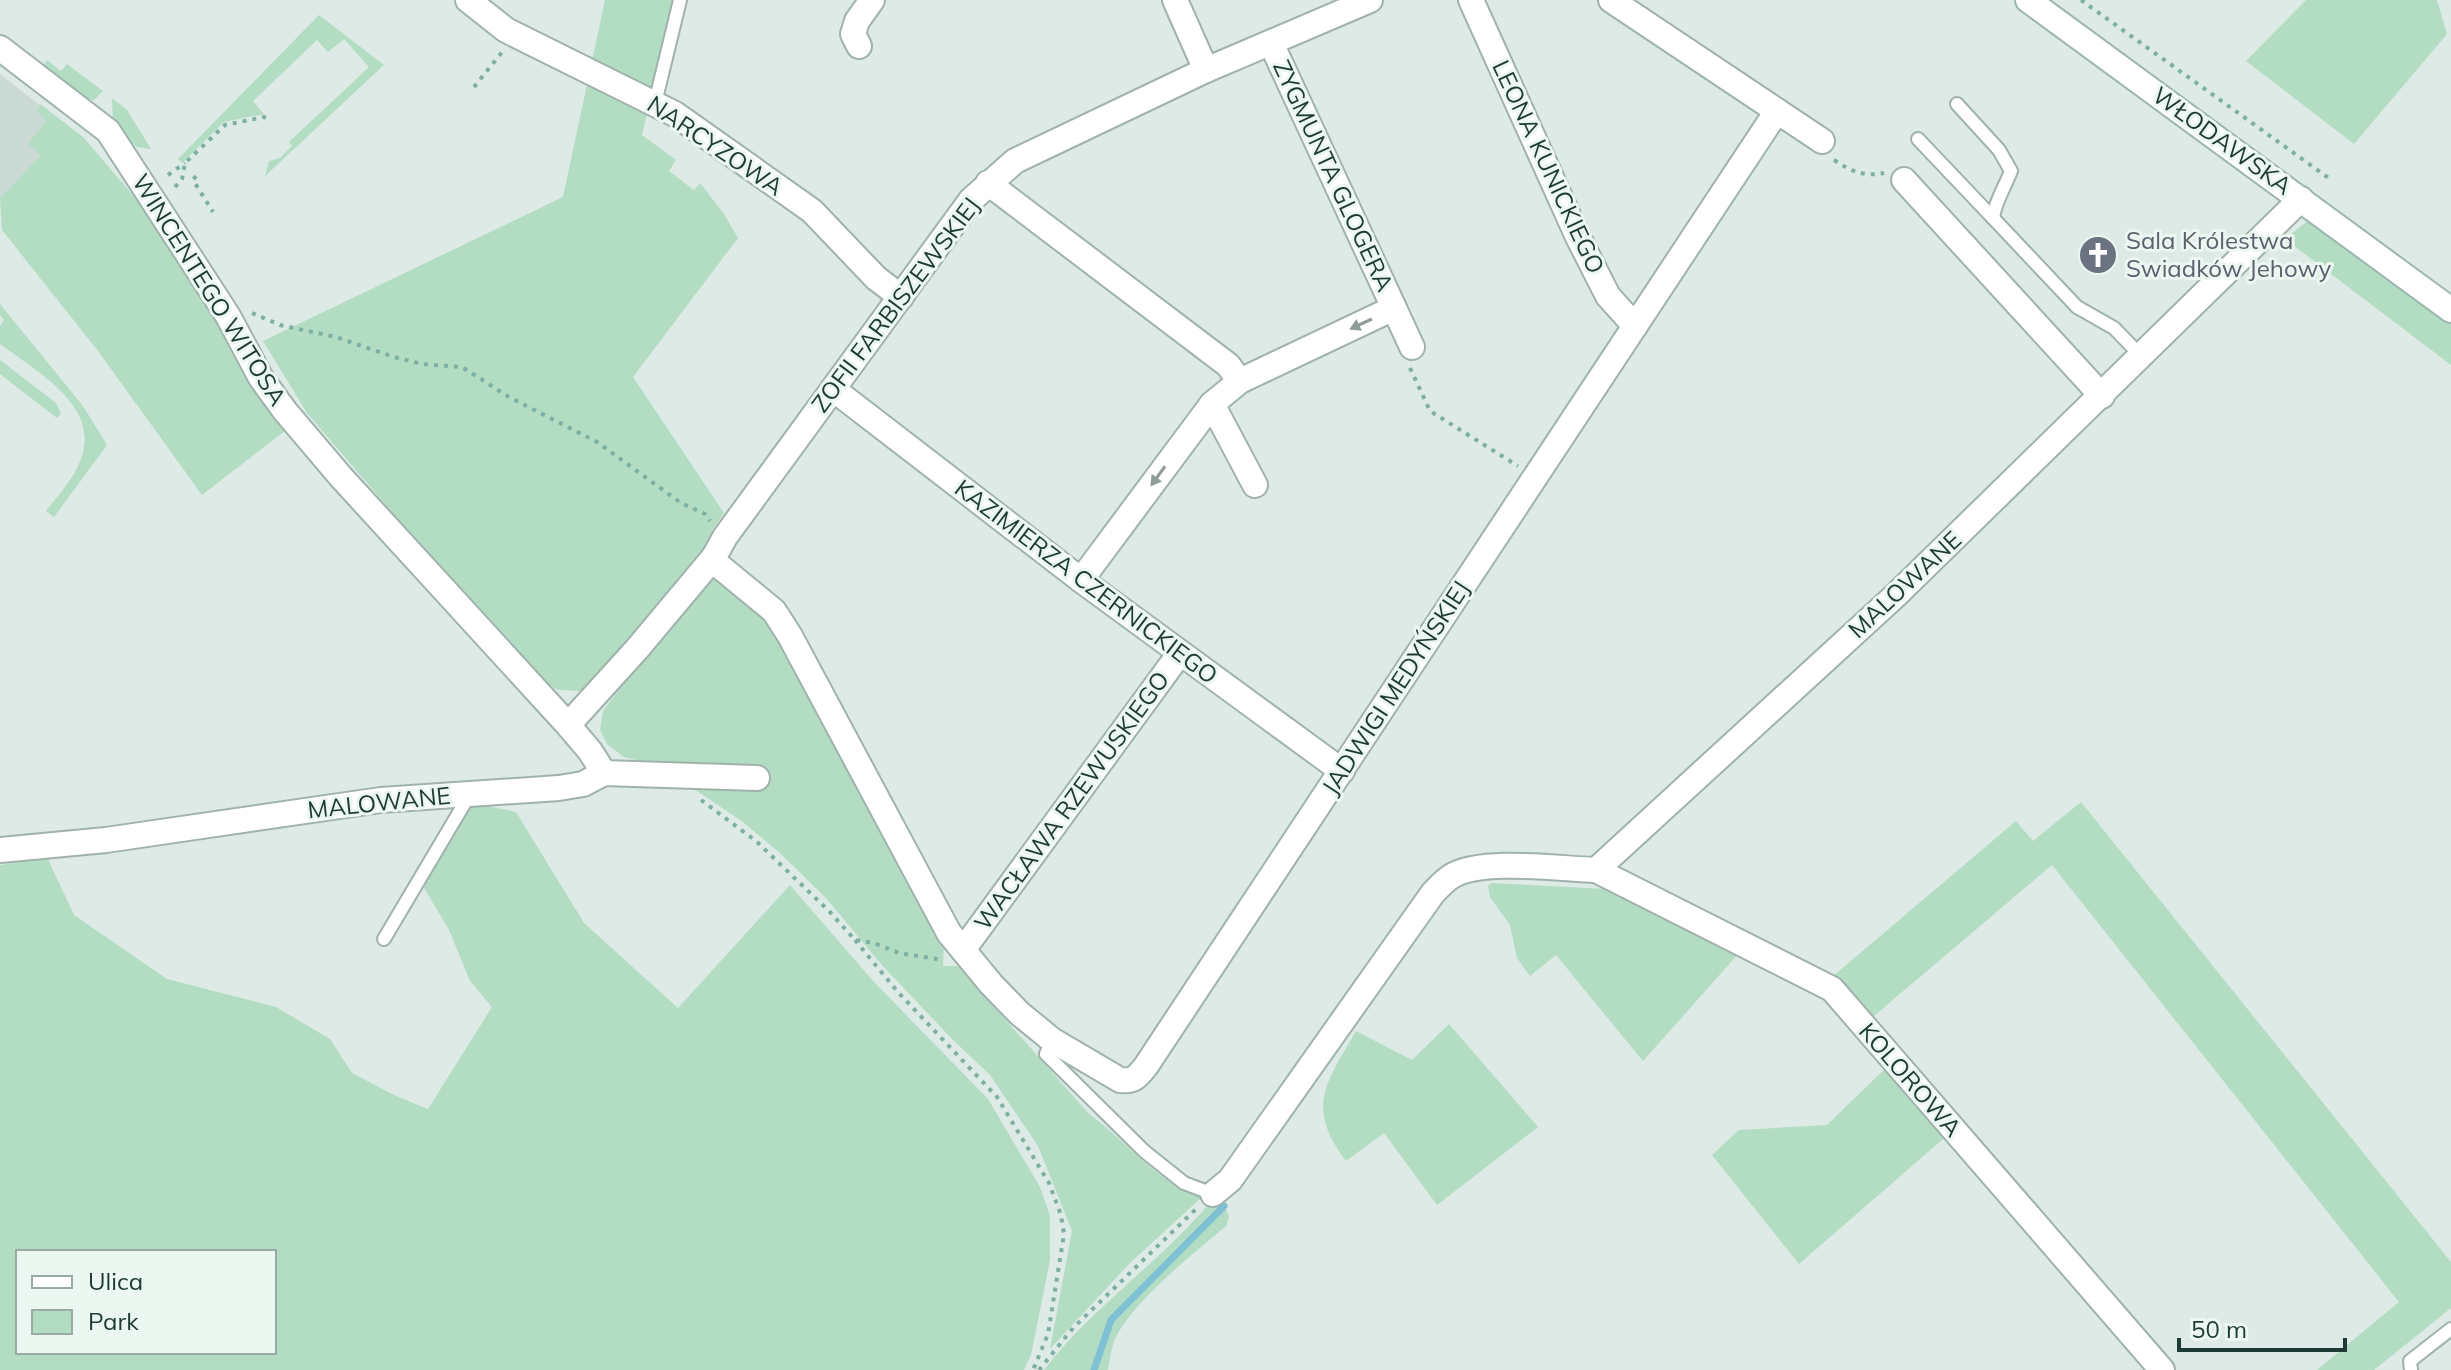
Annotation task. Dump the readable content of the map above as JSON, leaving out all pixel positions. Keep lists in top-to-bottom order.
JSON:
{
  "streets": {
    "street": [
      "WŁODAWSKA",
      "NARCYZOWA",
      "LEONA KUNICKIEGO",
      "ZYGMUNTA GLOGERA",
      "WINCENTEGO WITOSA",
      "ZOFII FARBISZEWSKIEJ",
      "KAZIMIERZA CZERNICKIEGO",
      "MALOWANE",
      "JADWIGI MEDYŃSKIEJ",
      "WACŁAWA RZEWUSKIEGO",
      "KOLOROWA"
    ]
  },
  "crossings": [
    ["WŁODAWSKA", "MALOWANE"],
    ["NARCYZOWA", "ZOFII FARBISZEWSKIEJ"],
    ["LEONA KUNICKIEGO", "JADWIGI MEDYŃSKIEJ"],
    ["ZYGMUNTA GLOGERA", "ZOFII FARBISZEWSKIEJ"],
    ["ZYGMUNTA GLOGERA", "KAZIMIERZA CZERNICKIEGO"],
    ["WINCENTEGO WITOSA", "ZOFII FARBISZEWSKIEJ"],
    ["WINCENTEGO WITOSA", "MALOWANE"],
    ["ZOFII FARBISZEWSKIEJ", "KAZIMIERZA CZERNICKIEGO"],
    ["ZOFII FARBISZEWSKIEJ", "JADWIGI MEDYŃSKIEJ"],
    ["KAZIMIERZA CZERNICKIEGO", "JADWIGI MEDYŃSKIEJ"],
    ["KAZIMIERZA CZERNICKIEGO", "WACŁAWA RZEWUSKIEGO"],
    ["MALOWANE", "KOLOROWA"],
    ["JADWIGI MEDYŃSKIEJ", "WACŁAWA RZEWUSKIEGO"]
  ],
  "one_way": ["ZYGMUNTA GLOGERA"],
  "places": {
    "church": ["Sala Królestwa Swiadków Jehowy"]
  },
  "legend": ["Ulica", "Park"],
  "scale_bar": "50 m"
}
